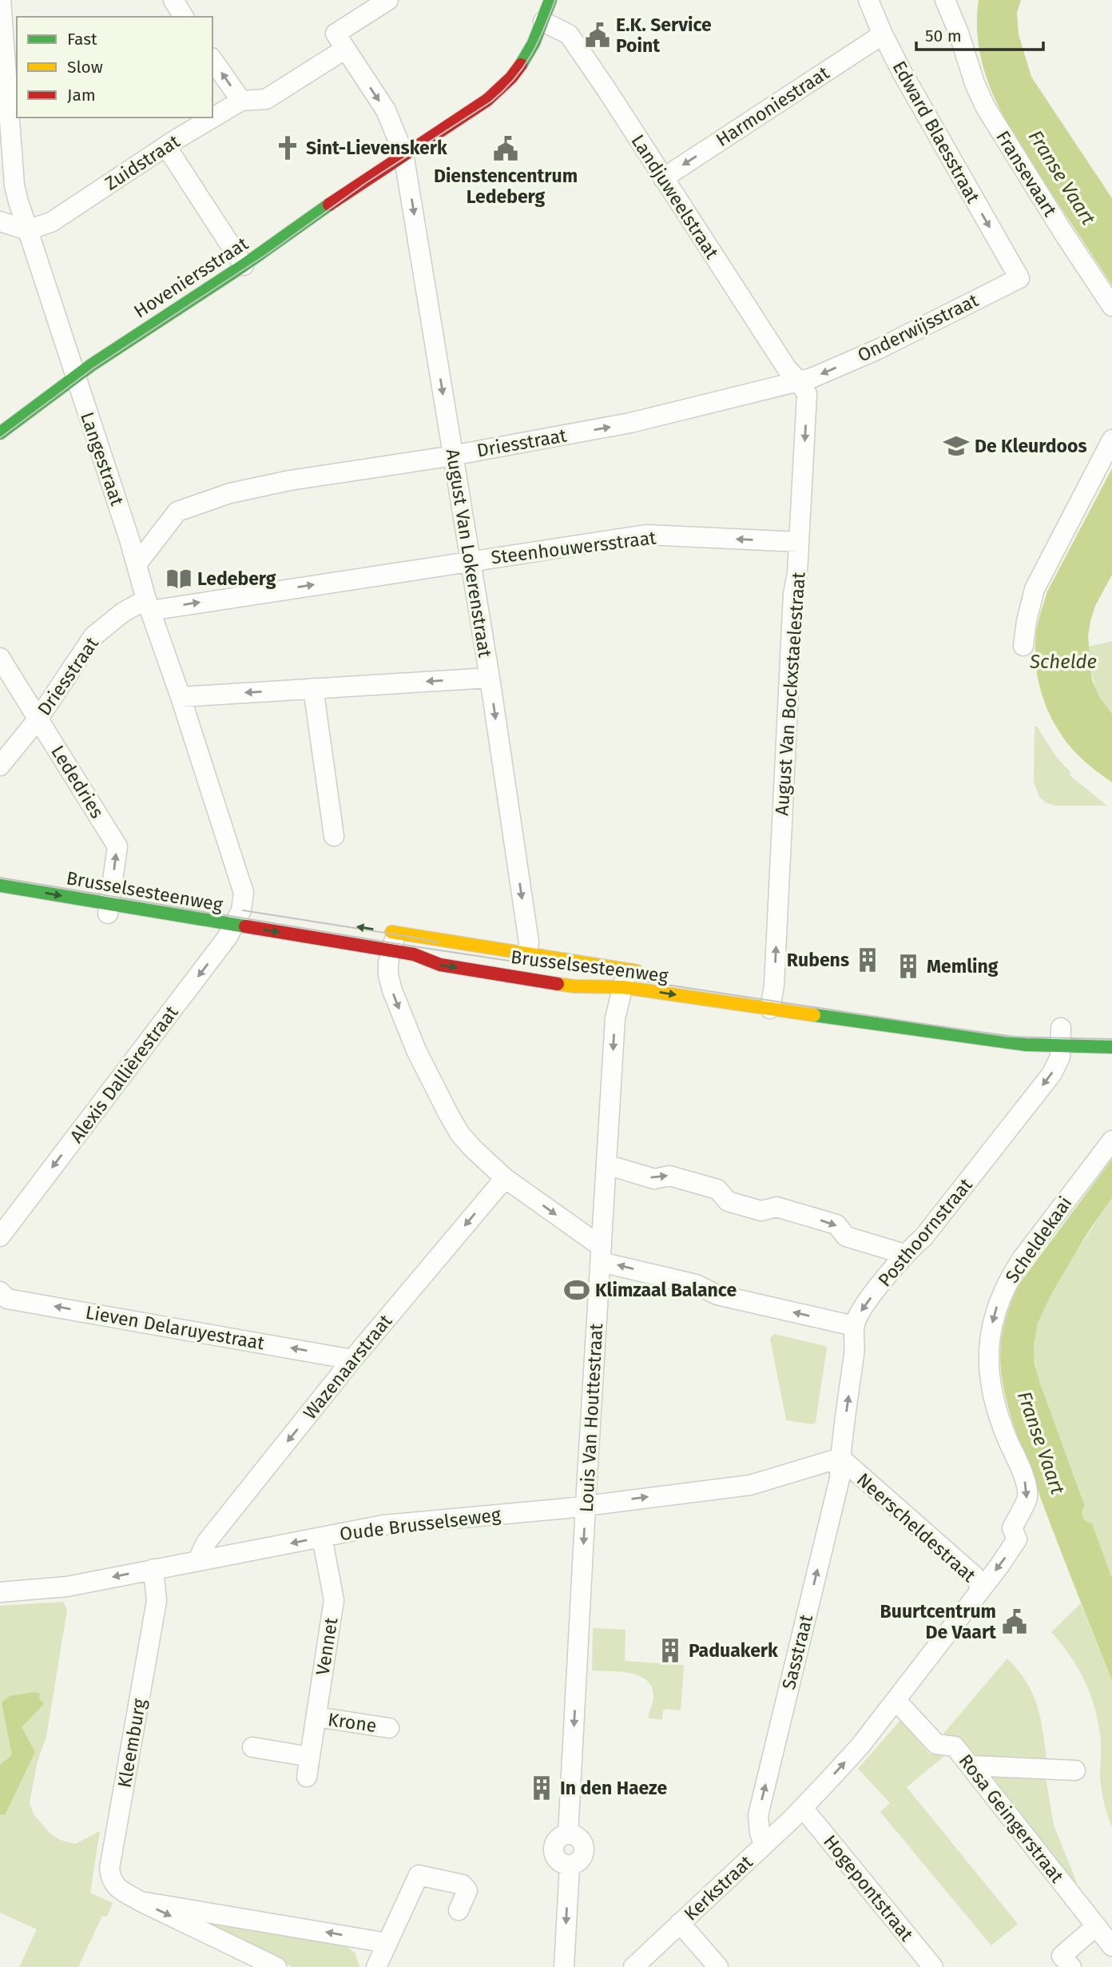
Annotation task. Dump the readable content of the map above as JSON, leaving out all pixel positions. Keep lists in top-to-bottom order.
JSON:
{
  "streets": {
    "main road": ["Hoveniersstraat", "Brusselsesteenweg"],
    "street": [
      "Harmoniestraat",
      "Edward Blaesstraat",
      "Zuidstraat",
      "Fransevaart",
      "Landjuweelstraat",
      "Onderwijsstraat",
      "Driesstraat",
      "Langestraat",
      "Steenhouwersstraat",
      "August Van Lokerenstraat",
      "August Van Bockxstaelestraat",
      "Lededries",
      "Alexis Dallièrestraat",
      "Posthoornstraat",
      "Scheldekaai",
      "Lieven Delaruyestraat",
      "Wazenaarstraat",
      "Louis Van Houttestraat",
      "Oude Brusselseweg",
      "Neerscheldestraat",
      "Vennet",
      "Sasstraat",
      "Krone",
      "Kleemburg",
      "Rosa Geingerstraat",
      "Kerkstraat",
      "Hogepontstraat"
    ]
  },
  "crossings": [
    ["Harmoniestraat", "Edward Blaesstraat"],
    ["Harmoniestraat", "Landjuweelstraat"],
    ["Edward Blaesstraat", "Onderwijsstraat"],
    ["Zuidstraat", "Langestraat"],
    ["Zuidstraat", "August Van Lokerenstraat"],
    ["Landjuweelstraat", "Hoveniersstraat"],
    ["Landjuweelstraat", "Onderwijsstraat"],
    ["Landjuweelstraat", "Driesstraat"],
    ["Landjuweelstraat", "August Van Bockxstaelestraat"],
    ["Hoveniersstraat", "Langestraat"],
    ["Hoveniersstraat", "August Van Lokerenstraat"],
    ["Onderwijsstraat", "Driesstraat"],
    ["Onderwijsstraat", "August Van Bockxstaelestraat"],
    ["Driesstraat", "Langestraat"],
    ["Driesstraat", "Steenhouwersstraat"],
    ["Driesstraat", "August Van Lokerenstraat"],
    ["Driesstraat", "August Van Bockxstaelestraat"],
    ["Driesstraat", "Lededries"],
    ["Langestraat", "Steenhouwersstraat"],
    ["Langestraat", "Brusselsesteenweg"],
    ["Langestraat", "Alexis Dallièrestraat"],
    ["Steenhouwersstraat", "August Van Lokerenstraat"],
    ["Steenhouwersstraat", "August Van Bockxstaelestraat"],
    ["August Van Lokerenstraat", "Brusselsesteenweg"],
    ["August Van Bockxstaelestraat", "Brusselsesteenweg"],
    ["Lededries", "Brusselsesteenweg"],
    ["Brusselsesteenweg", "Alexis Dallièrestraat"],
    ["Brusselsesteenweg", "Posthoornstraat"],
    ["Brusselsesteenweg", "Louis Van Houttestraat"],
    ["Scheldekaai", "Neerscheldestraat"],
    ["Lieven Delaruyestraat", "Wazenaarstraat"],
    ["Wazenaarstraat", "Oude Brusselseweg"],
    ["Louis Van Houttestraat", "Oude Brusselseweg"],
    ["Oude Brusselseweg", "Neerscheldestraat"],
    ["Oude Brusselseweg", "Vennet"],
    ["Oude Brusselseweg", "Sasstraat"],
    ["Oude Brusselseweg", "Kleemburg"],
    ["Neerscheldestraat", "Sasstraat"],
    ["Neerscheldestraat", "Rosa Geingerstraat"],
    ["Neerscheldestraat", "Kerkstraat"],
    ["Neerscheldestraat", "Hogepontstraat"],
    ["Vennet", "Krone"],
    ["Sasstraat", "Kerkstraat"],
    ["Kerkstraat", "Hogepontstraat"]
  ],
  "one_way": [
    "Harmoniestraat",
    "Edward Blaesstraat",
    "Onderwijsstraat",
    "Driesstraat",
    "August Van Lokerenstraat",
    "Lededries",
    "Alexis Dallièrestraat",
    "Posthoornstraat",
    "Scheldekaai",
    "Lieven Delaruyestraat",
    "Wazenaarstraat",
    "Louis Van Houttestraat",
    "Sasstraat"
  ],
  "water": ["Franse Vaart", "Schelde"],
  "places": {
    "public building": ["E.K. Service Point", "Dienstencentrum Ledeberg", "Buurtcentrum De Vaart"],
    "church": ["Sint-Lievenskerk"],
    "school or university": ["De Kleurdoos"],
    "library": ["Ledeberg"],
    "building": [
      "Rubens",
      "Memling",
      "Paduakerk",
      "In den Haeze"
    ],
    "sports": ["Klimzaal Balance"]
  },
  "legend": ["Fast", "Slow", "Jam"],
  "scale_bar": "50 m"
}
